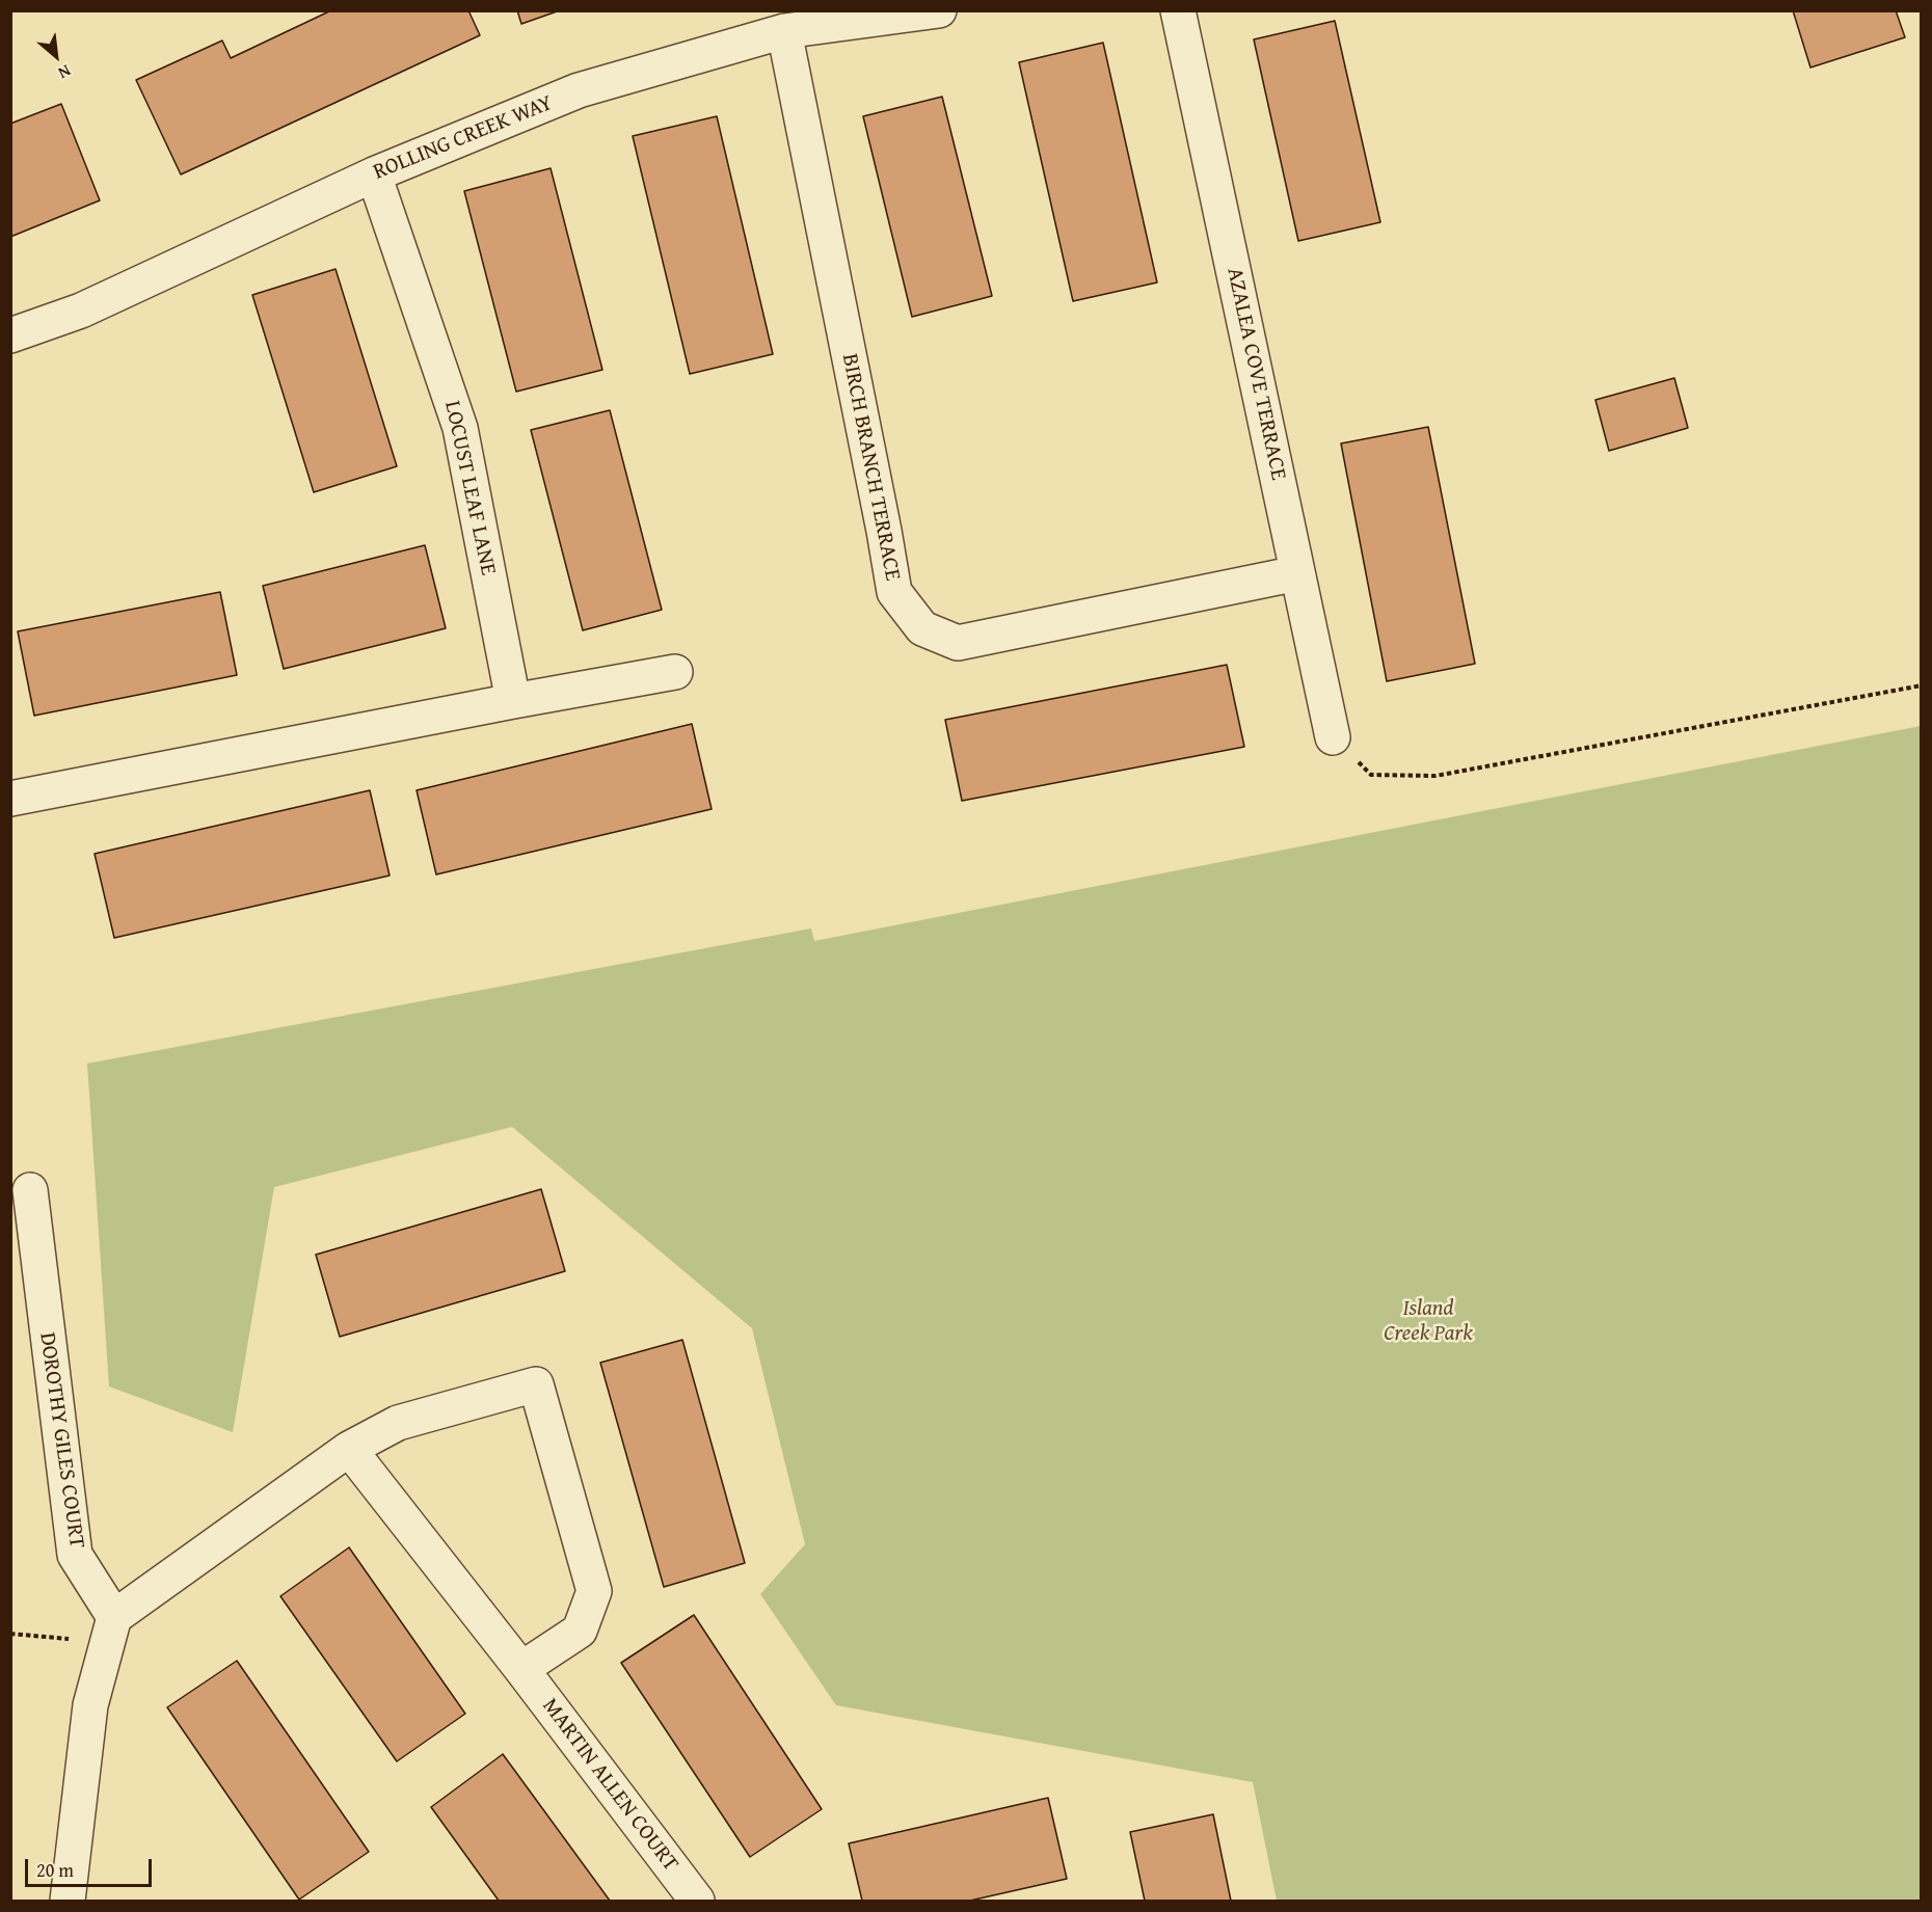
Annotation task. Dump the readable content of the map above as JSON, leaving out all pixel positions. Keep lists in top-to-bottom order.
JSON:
{
  "streets": {
    "street": [
      "ROLLING CREEK WAY",
      "AZALEA COVE TERRACE",
      "BIRCH BRANCH TERRACE",
      "LOCUST LEAF LANE",
      "DOROTHY GILES COURT",
      "MARTIN ALLEN COURT"
    ]
  },
  "crossings": [
    ["ROLLING CREEK WAY", "BIRCH BRANCH TERRACE"],
    ["ROLLING CREEK WAY", "LOCUST LEAF LANE"],
    ["AZALEA COVE TERRACE", "BIRCH BRANCH TERRACE"]
  ],
  "parks": ["Island Creek Park"],
  "scale_bar": "20 m",
  "north": "bottom right"
}
